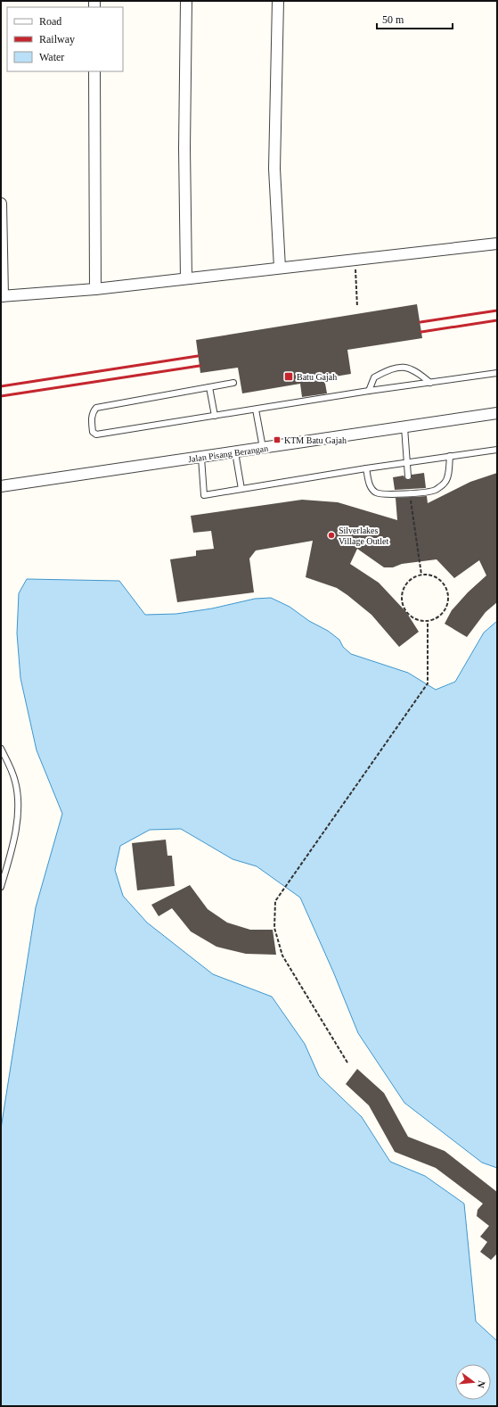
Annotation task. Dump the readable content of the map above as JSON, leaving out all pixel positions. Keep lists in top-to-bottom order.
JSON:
{
  "streets": {
    "street": ["Jalan Pisang Berangan"]
  },
  "places": {
    "transit": ["Batu Gajah", "KTM Batu Gajah"],
    "other": ["Silverlakes Village Outlet"]
  },
  "legend": ["Road", "Railway", "Water"],
  "scale_bar": "50 m",
  "north": "right"
}
